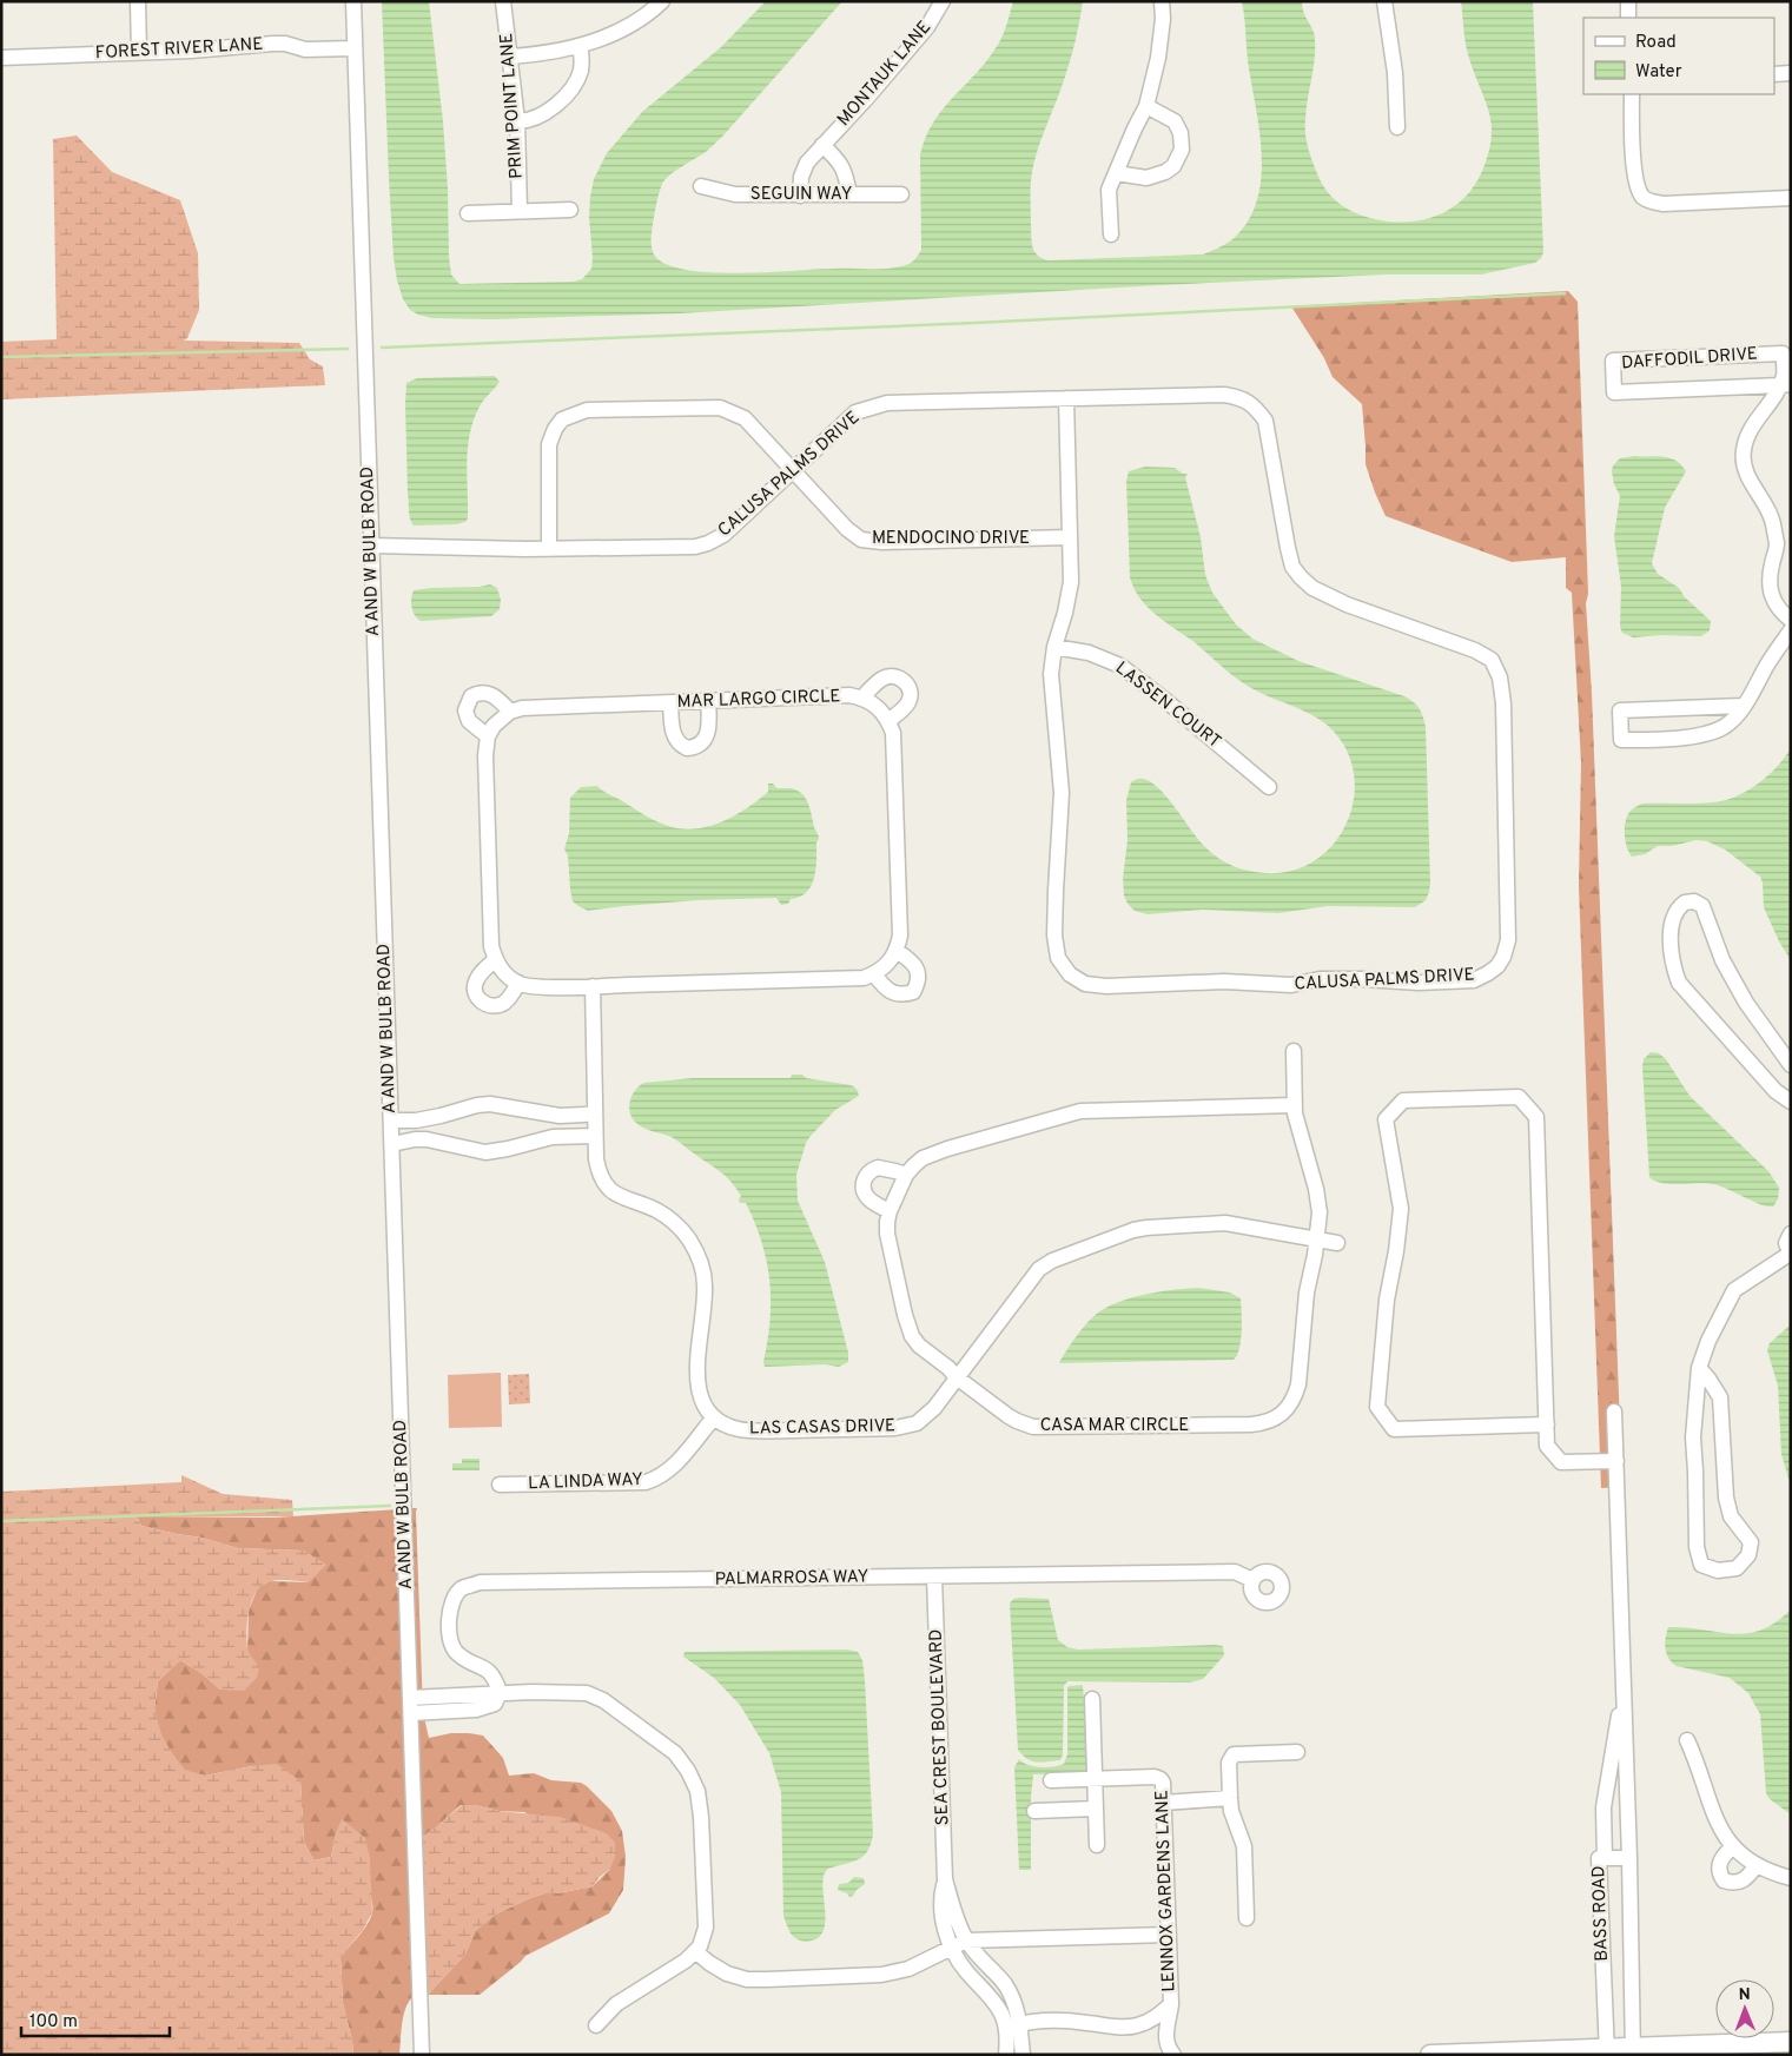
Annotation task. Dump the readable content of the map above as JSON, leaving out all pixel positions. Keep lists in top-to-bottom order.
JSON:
{
  "streets": {
    "street": [
      "FOREST RIVER LANE",
      "MONTAUK LANE",
      "PRIM POINT LANE",
      "SEGUIN WAY",
      "DAFFODIL DRIVE",
      "CALUSA PALMS DRIVE",
      "MENDOCINO DRIVE",
      "A AND W BULB ROAD",
      "MAR LARGO CIRCLE",
      "LASSEN COURT",
      "CASA MAR CIRCLE",
      "LAS CASAS DRIVE",
      "LA LINDA WAY",
      "PALMARROSA WAY",
      "SEA CREST BOULEVARD",
      "LENNOX GARDENS LANE",
      "BASS ROAD"
    ]
  },
  "crossings": [
    ["FOREST RIVER LANE", "A AND W BULB ROAD"],
    ["MONTAUK LANE", "SEGUIN WAY"],
    ["CALUSA PALMS DRIVE", "MENDOCINO DRIVE"],
    ["CALUSA PALMS DRIVE", "A AND W BULB ROAD"],
    ["CALUSA PALMS DRIVE", "LASSEN COURT"],
    ["CASA MAR CIRCLE", "LAS CASAS DRIVE"],
    ["LAS CASAS DRIVE", "LA LINDA WAY"],
    ["PALMARROSA WAY", "SEA CREST BOULEVARD"],
    ["SEA CREST BOULEVARD", "LENNOX GARDENS LANE"]
  ],
  "legend": ["Road", "Water"],
  "scale_bar": "100 m",
  "north": "top"
}
